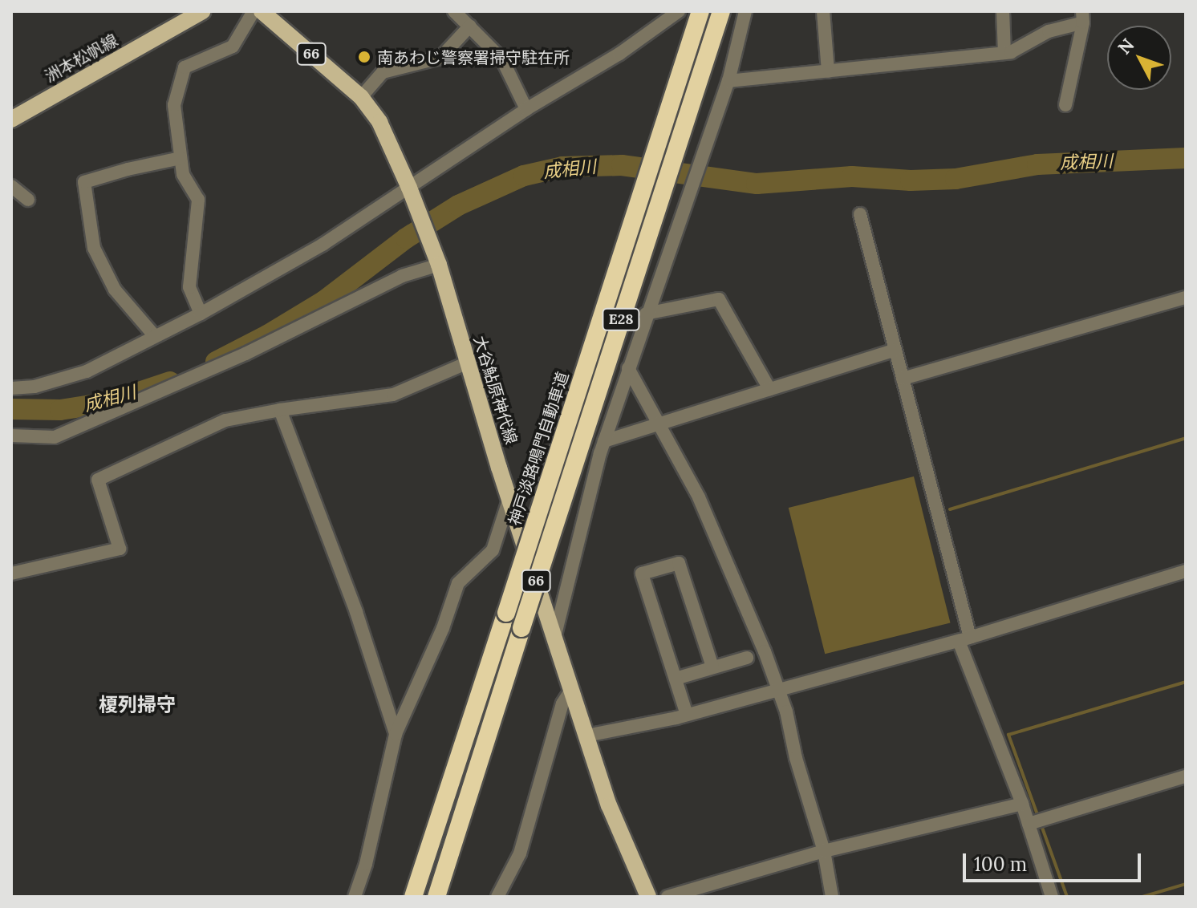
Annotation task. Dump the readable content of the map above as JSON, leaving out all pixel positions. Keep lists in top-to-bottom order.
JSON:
{
  "streets": {
    "highway": ["E28", "神戸淡路鳴門自動車道"],
    "main road": ["66", "洲本松帆線", "大谷鮎原神代線"]
  },
  "districts": ["榎列掃守"],
  "water": ["成相川"],
  "places": ["南あわじ警察署掃守駐在所"],
  "scale_bar": "100 m",
  "north": "top left"
}
